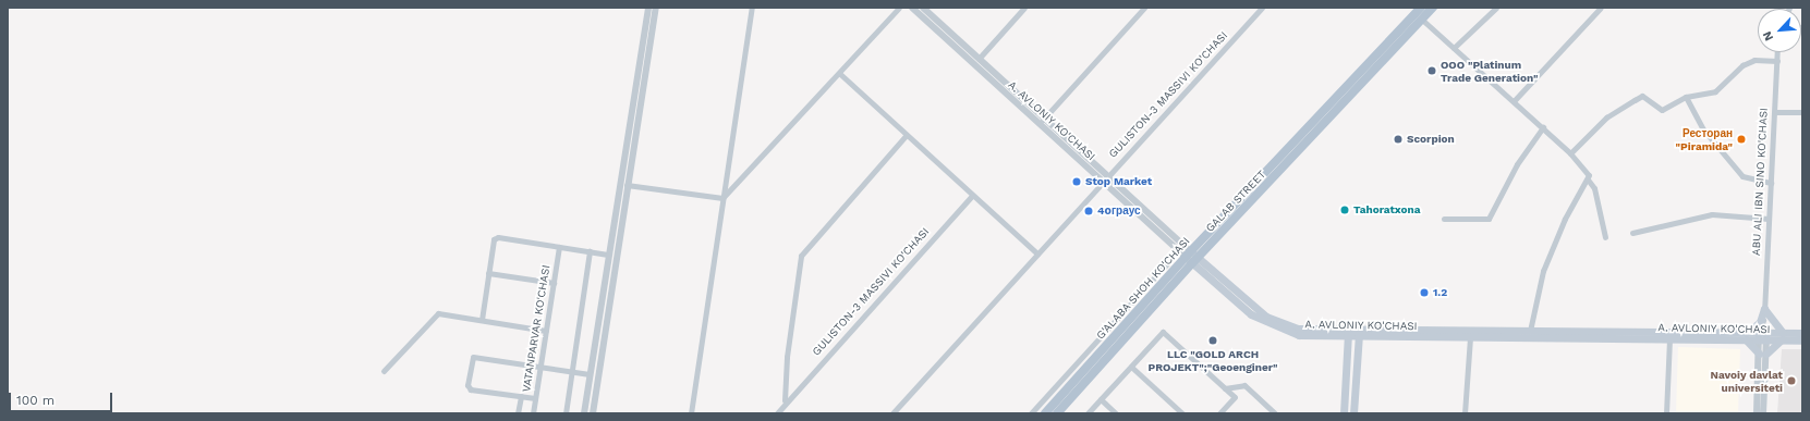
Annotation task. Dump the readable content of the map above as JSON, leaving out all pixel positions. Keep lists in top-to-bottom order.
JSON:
{
  "streets": {
    "main road": ["A. AVLONIY KO'CHASI", "GALAB STREET", "G'ALABA SHOH KO'CHASI"],
    "street": ["GULISTON-3 MASSIVI KO'CHASI", "ABU ALI IBN SINO KO'CHASI", "VATANPARVAR KO'CHASI"]
  },
  "crossings": [
    ["GULISTON-3 MASSIVI KO'CHASI", "A. AVLONIY KO'CHASI"],
    ["A. AVLONIY KO'CHASI", "ABU ALI IBN SINO KO'CHASI"],
    ["A. AVLONIY KO'CHASI", "GALAB STREET"],
    ["A. AVLONIY KO'CHASI", "G'ALABA SHOH KO'CHASI"],
    ["GALAB STREET", "G'ALABA SHOH KO'CHASI"]
  ],
  "places": [
    "OOO \"Platinum Trade Generation\"",
    "Scorpion",
    "Ресторан \"Piramida\"",
    "Stop Market",
    "Tahoratxona",
    "40граус",
    "1.2",
    "LLC \"GOLD ARCH PROJEKT\";\"Geoenginer\"",
    "Navoiy davlat universiteti"
  ],
  "scale_bar": "100 m",
  "north": "bottom left"
}
